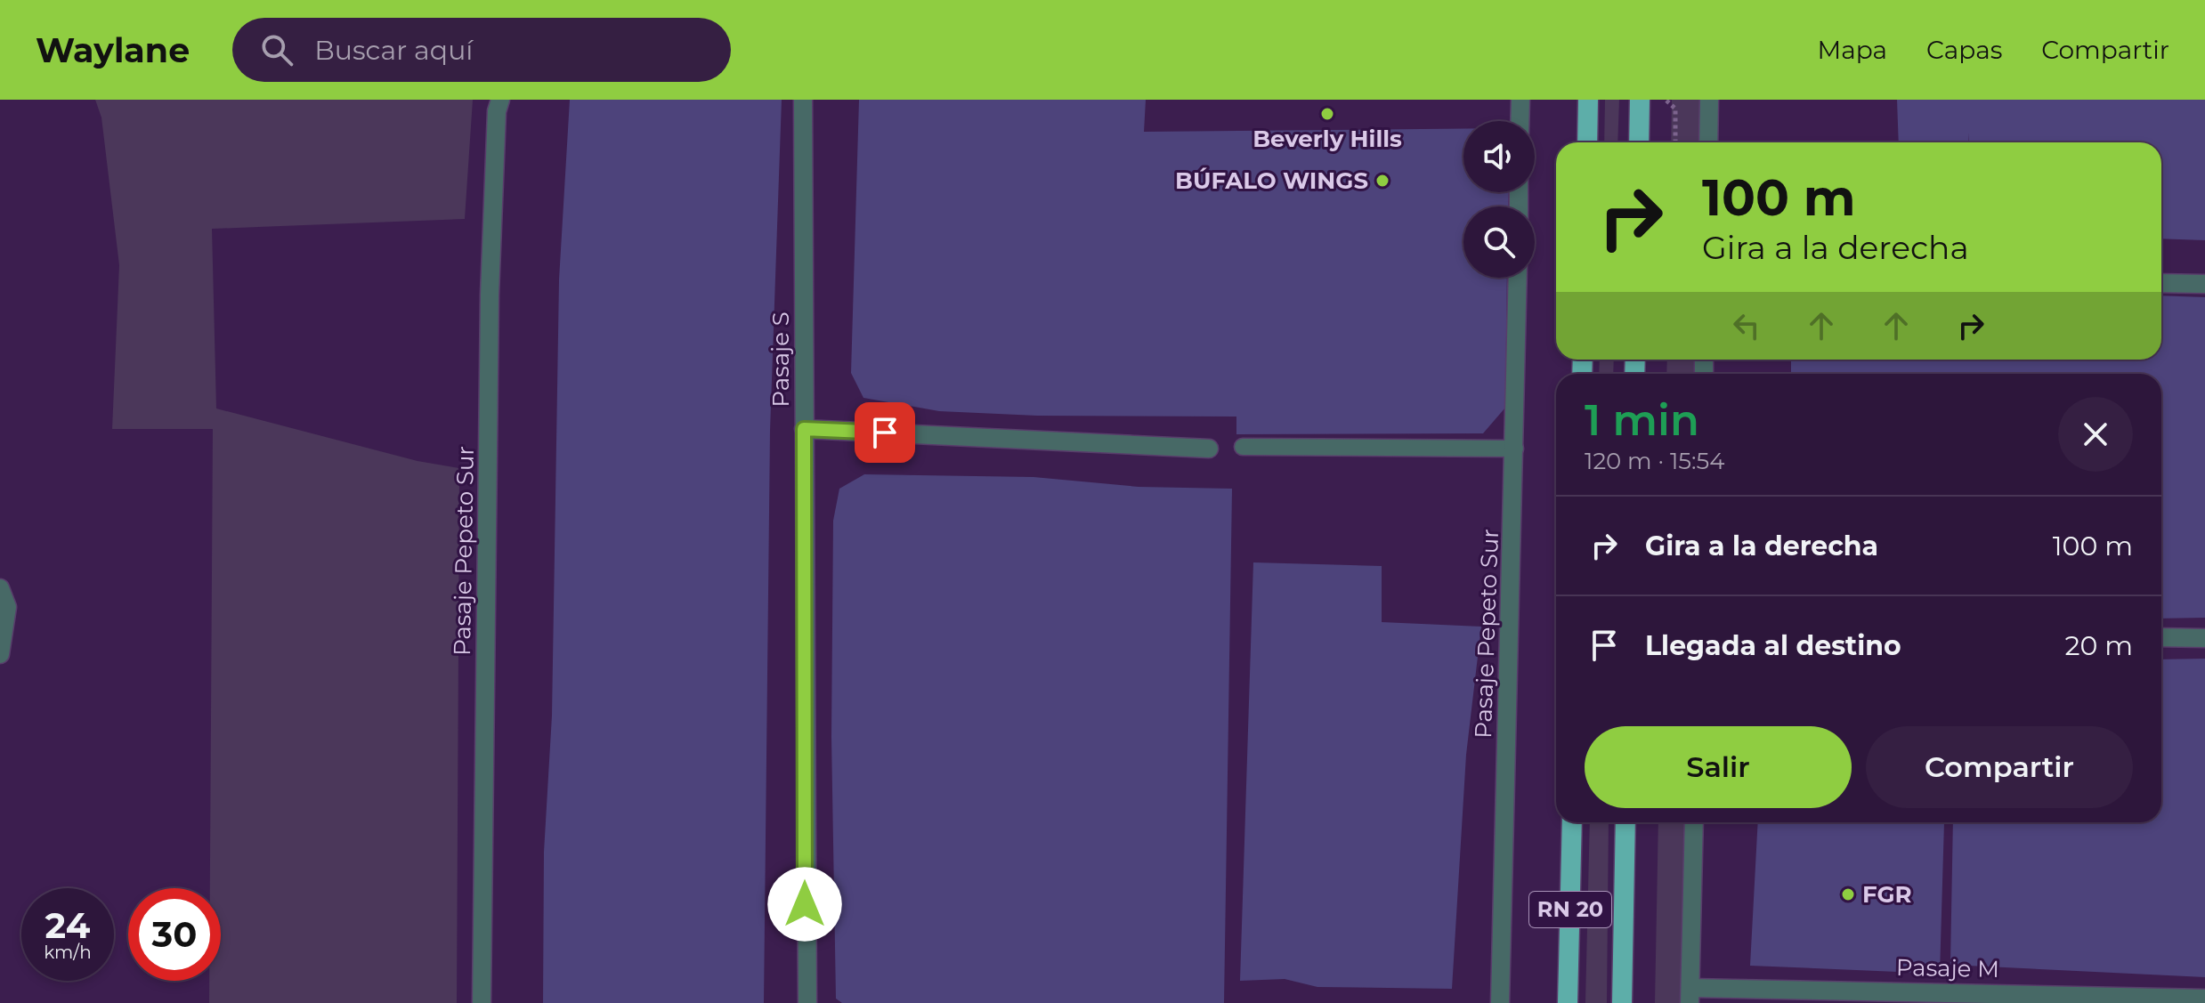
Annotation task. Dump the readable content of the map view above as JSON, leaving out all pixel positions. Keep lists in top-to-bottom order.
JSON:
{
  "streets": {
    "highway": ["RN 20"],
    "street": ["Pasaje S", "Pasaje Pepeto Sur", "Pasaje M"]
  },
  "places": ["Beverly Hills", "BÚFALO WINGS", "FGR"],
  "page": {
    "header": "Waylane",
    "search": "Buscar aquí",
    "nav": ["Mapa", "Capas", "Compartir"],
    "turn": ["100 m", "Gira a la derecha"],
    "heading": ["1 min", "120 m · 15:54"],
    "list": [
      {
        "name": "Gira a la derecha",
        "value": "100 m"
      },
      {
        "name": "Llegada al destino",
        "value": "20 m"
      }
    ],
    "buttons": ["Salir", "Compartir"],
    "speed": "24 km/h",
    "limit": "30"
  }
}
